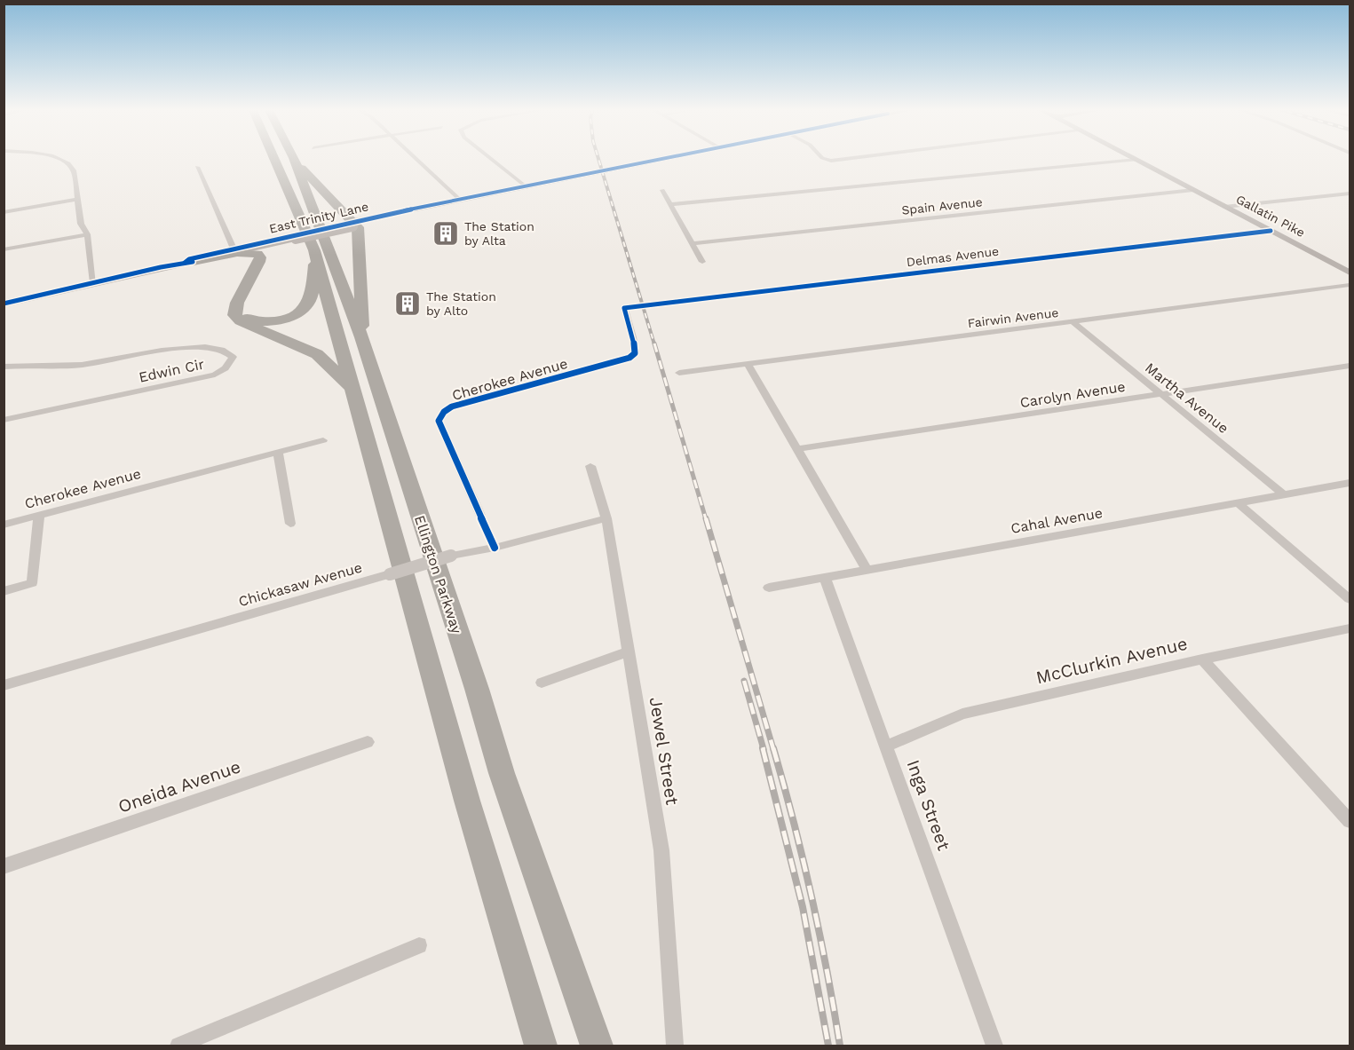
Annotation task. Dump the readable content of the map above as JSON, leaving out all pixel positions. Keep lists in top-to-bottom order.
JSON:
{
  "streets": {
    "highway": ["Ellington Parkway"],
    "main road": ["Gallatin Pike", "East Trinity Lane"],
    "street": [
      "Spain Avenue",
      "Delmas Avenue",
      "Fairwin Avenue",
      "Edwin Cir",
      "Cherokee Avenue",
      "Carolyn Avenue",
      "Martha Avenue",
      "Cahal Avenue",
      "Chickasaw Avenue",
      "McClurkin Avenue",
      "Jewel Street",
      "Oneida Avenue",
      "Inga Street"
    ]
  },
  "crossings": [
    ["Spain Avenue", "Gallatin Pike"],
    ["Gallatin Pike", "Delmas Avenue"],
    ["Delmas Avenue", "Cherokee Avenue"],
    ["Fairwin Avenue", "Martha Avenue"],
    ["Cherokee Avenue", "Chickasaw Avenue"],
    ["Carolyn Avenue", "Martha Avenue"],
    ["Martha Avenue", "Cahal Avenue"],
    ["Cahal Avenue", "Inga Street"],
    ["Chickasaw Avenue", "Jewel Street"],
    ["McClurkin Avenue", "Inga Street"]
  ],
  "places": {
    "building": ["The Station by Alta", "The Station by Alto"]
  }
}
